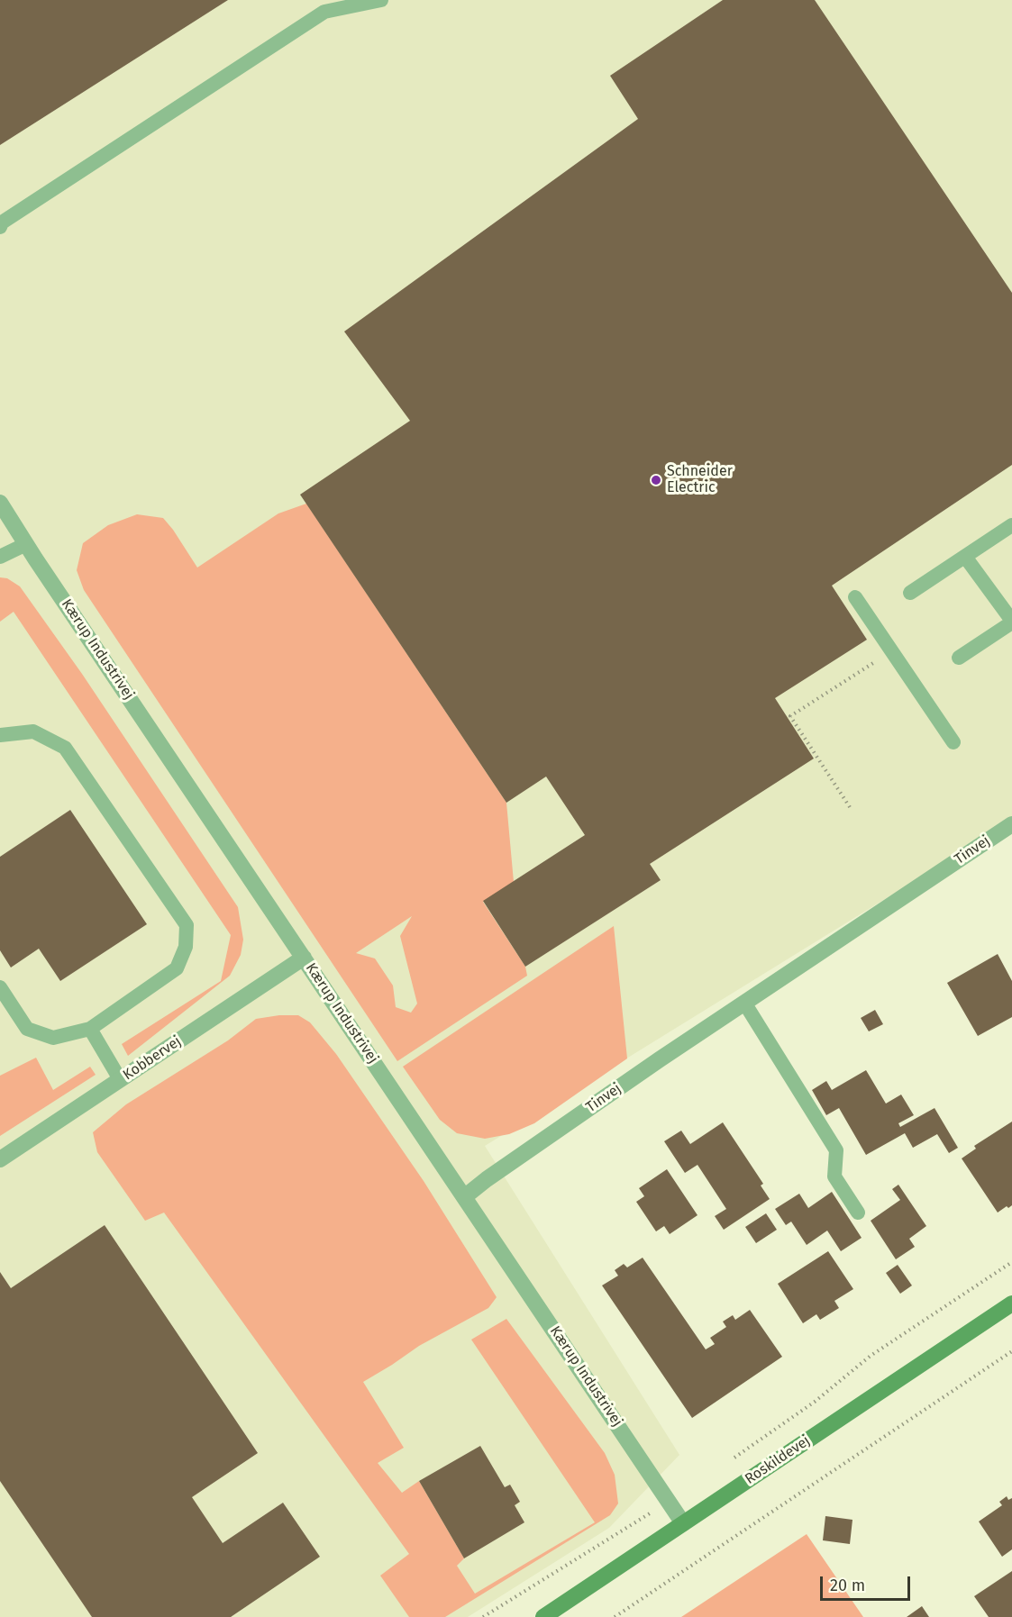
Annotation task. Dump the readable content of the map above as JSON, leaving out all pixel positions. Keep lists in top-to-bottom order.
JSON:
{
  "streets": {
    "street": [
      "Kærup Industrivej",
      "Tinvej",
      "Kobbervej",
      "Roskildevej"
    ]
  },
  "crossings": [
    ["Kærup Industrivej", "Tinvej"],
    ["Kærup Industrivej", "Kobbervej"],
    ["Kærup Industrivej", "Roskildevej"]
  ],
  "places": ["Schneider Electric"],
  "scale_bar": "20 m"
}
